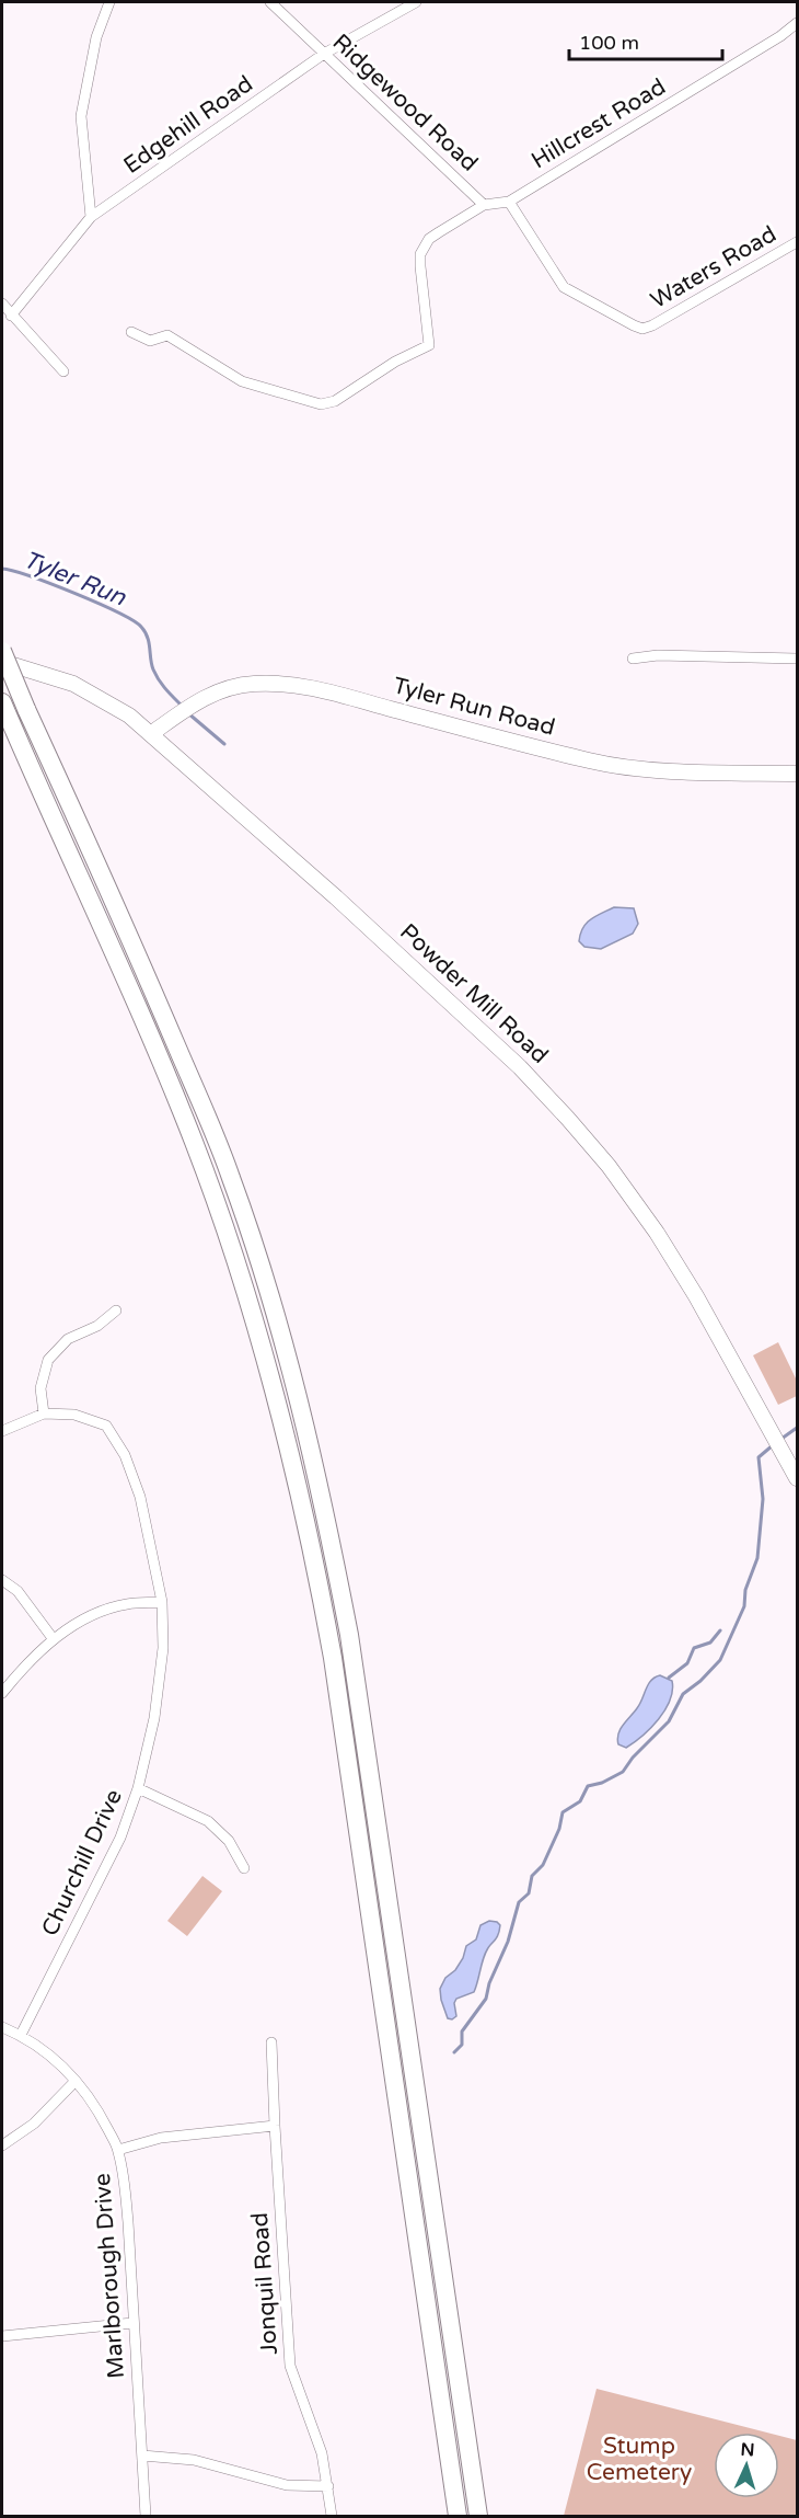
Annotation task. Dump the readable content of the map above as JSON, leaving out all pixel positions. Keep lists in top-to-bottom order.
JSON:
{
  "streets": {
    "street": [
      "Ridgewood Road",
      "Hillcrest Road",
      "Edgehill Road",
      "Waters Road",
      "Tyler Run Road",
      "Powder Mill Road",
      "Churchill Drive",
      "Marlborough Drive",
      "Jonquil Road"
    ]
  },
  "crossings": [
    ["Ridgewood Road", "Hillcrest Road"],
    ["Ridgewood Road", "Edgehill Road"],
    ["Hillcrest Road", "Waters Road"],
    ["Tyler Run Road", "Powder Mill Road"],
    ["Churchill Drive", "Marlborough Drive"]
  ],
  "water": ["Tyler Run"],
  "parks": ["Stump Cemetery"],
  "scale_bar": "100 m",
  "north": "top"
}
